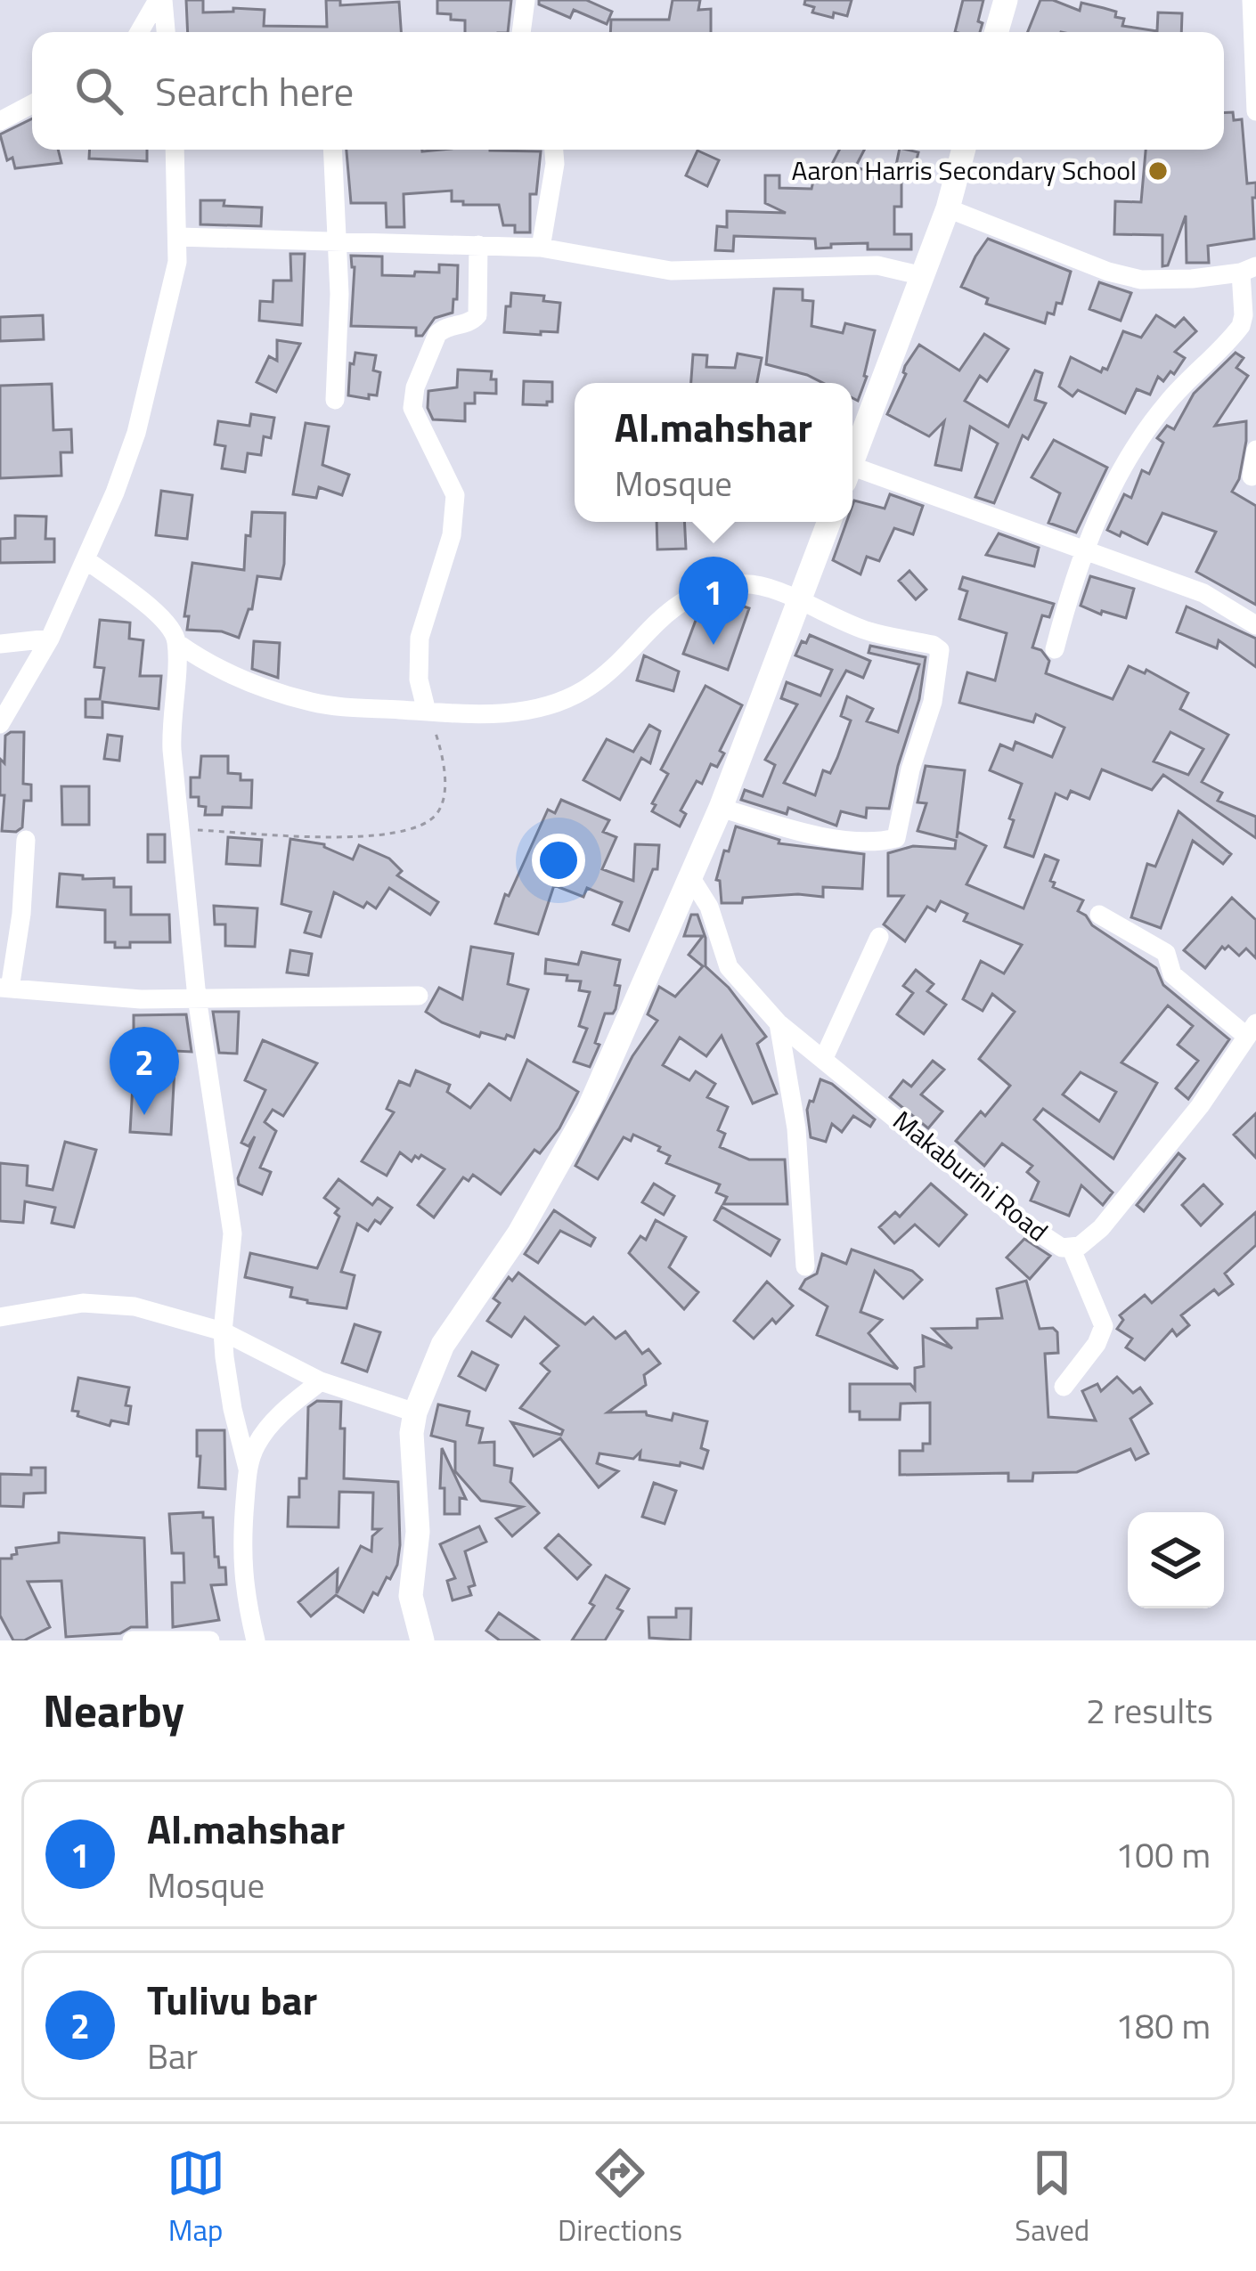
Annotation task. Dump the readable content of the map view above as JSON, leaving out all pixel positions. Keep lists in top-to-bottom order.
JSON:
{
  "streets": {
    "street": ["Makaburini Road"]
  },
  "places": ["Aaron Harris Secondary School"],
  "page": {
    "search": "Search here",
    "popup": ["Al.mahshar", "Mosque"],
    "pins": ["1", "2"],
    "heading": ["Nearby", "2 results"],
    "list": [
      {
        "mark": "1",
        "name": "Al.mahshar",
        "note": "Mosque",
        "value": "100 m"
      },
      {
        "mark": "2",
        "name": "Tulivu bar",
        "note": "Bar",
        "value": "180 m"
      }
    ],
    "nav": ["Map", "Directions", "Saved"]
  }
}
